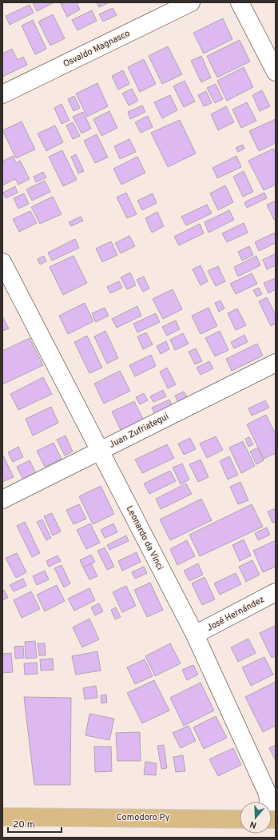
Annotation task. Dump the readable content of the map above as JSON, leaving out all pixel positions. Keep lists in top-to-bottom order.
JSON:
{
  "streets": {
    "main road": ["Comodoro Py"],
    "street": [
      "Osvaldo Magnasco",
      "Juan Zufriategui",
      "Leonardo da Vinci",
      "José Hernández"
    ]
  },
  "crossings": [
    ["Juan Zufriategui", "Leonardo da Vinci"],
    ["Leonardo da Vinci", "José Hernández"]
  ],
  "scale_bar": "20 m",
  "north": "bottom"
}
